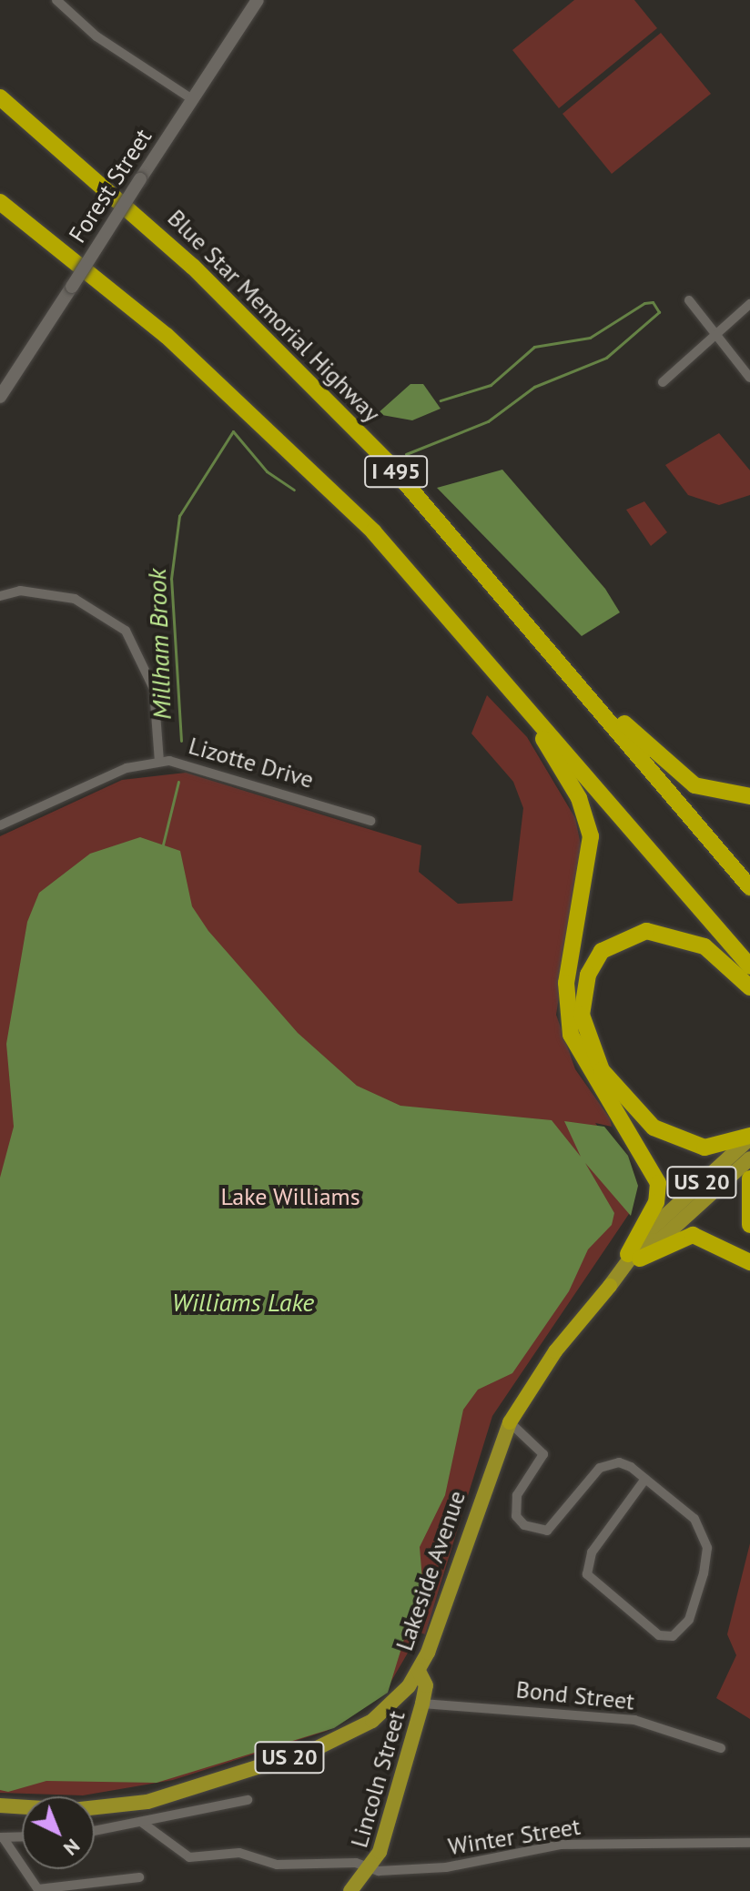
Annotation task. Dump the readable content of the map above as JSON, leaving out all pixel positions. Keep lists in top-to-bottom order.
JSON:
{
  "streets": {
    "highway": [
      "Blue Star Memorial Highway",
      "I 495",
      "US 20",
      "Lakeside Avenue"
    ],
    "main road": ["Forest Street", "Lincoln Street"],
    "street": ["Lizotte Drive", "Bond Street", "Winter Street"]
  },
  "crossings": [
    ["Lakeside Avenue", "Lincoln Street"],
    ["Bond Street", "Lincoln Street"],
    ["Lincoln Street", "Winter Street"]
  ],
  "water": ["Millham Brook", "Williams Lake"],
  "parks": ["Lake Williams"],
  "north": "bottom right"
}
